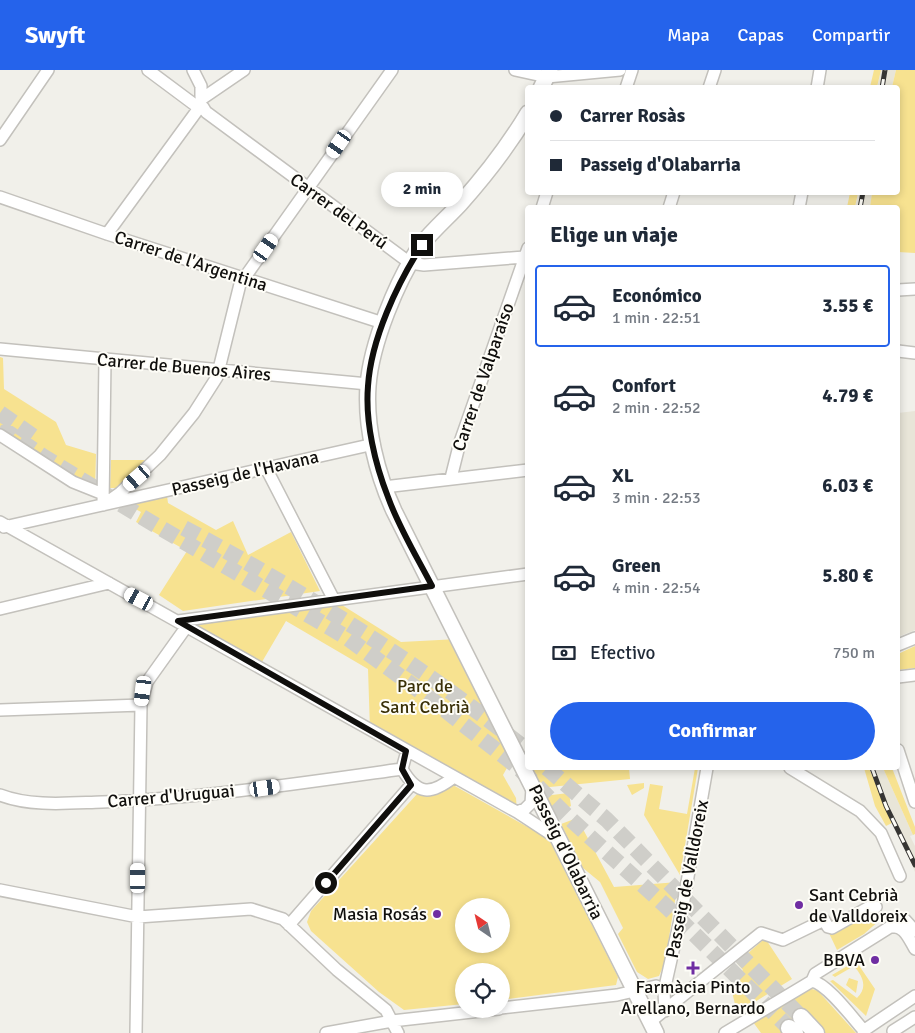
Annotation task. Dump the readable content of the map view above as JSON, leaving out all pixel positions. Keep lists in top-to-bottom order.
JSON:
{
  "streets": {
    "main road": ["Passeig d'Olabarria"],
    "street": [
      "Carrer del Perú",
      "Carrer de l'Argentina",
      "Carrer de Buenos Aires",
      "Carrer de Valparaíso",
      "Passeig de l'Havana",
      "Carrer d'Uruguai",
      "Passeig de Valldoreix"
    ]
  },
  "crossings": [
    ["Carrer del Perú", "Passeig d'Olabarria"],
    ["Carrer de l'Argentina", "Passeig d'Olabarria"],
    ["Carrer de Buenos Aires", "Passeig d'Olabarria"],
    ["Passeig de l'Havana", "Passeig d'Olabarria"]
  ],
  "parks": ["Parc de Sant Cebrià"],
  "places": {
    "other": ["Sant Cebrià de Valldoreix", "Masia Rosás", "BBVA"],
    "health": ["Farmàcia Pinto Arellano, Bernardo"]
  },
  "north": "top left",
  "page": {
    "header": "Swyft",
    "nav": ["Mapa", "Capas", "Compartir"],
    "banner": ["Carrer Rosàs", "Passeig d'Olabarria"],
    "bubble": "2 min",
    "heading": "Elige un viaje",
    "list": [
      {
        "name": "Económico",
        "note": "1 min · 22:51",
        "value": "3.55 €"
      },
      {
        "name": "Confort",
        "note": "2 min · 22:52",
        "value": "4.79 €"
      },
      {
        "name": "XL",
        "note": "3 min · 22:53",
        "value": "6.03 €"
      },
      {
        "name": "Green",
        "note": "4 min · 22:54",
        "value": "5.80 €"
      }
    ],
    "pay": ["Efectivo", "750 m"],
    "buttons": "Confirmar"
  }
}
